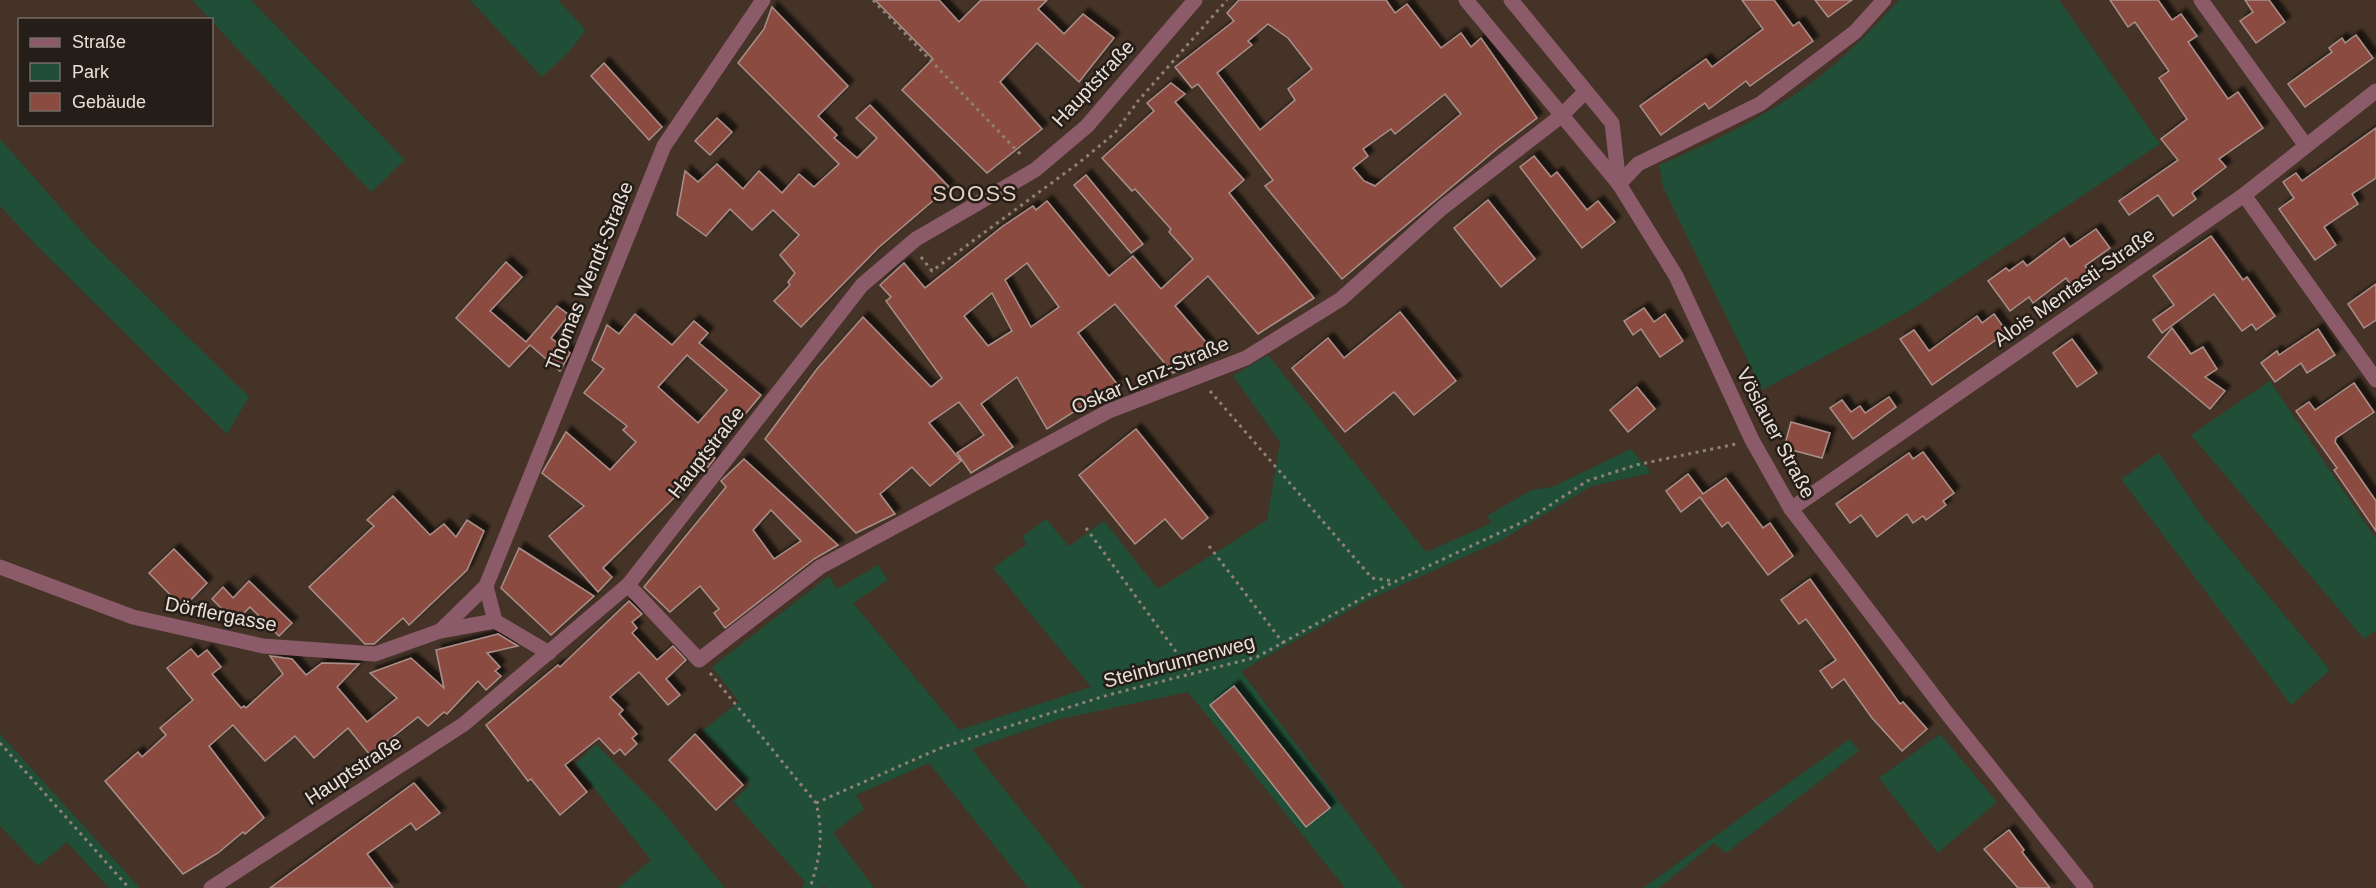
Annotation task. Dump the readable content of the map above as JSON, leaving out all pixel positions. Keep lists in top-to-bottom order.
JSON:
{
  "streets": {
    "street": [
      "Hauptstraße",
      "Thomas Wendt-Straße",
      "Alois Mentasti-Straße",
      "Oskar Lenz-Straße",
      "Vöslauer Straße",
      "Dörflergasse"
    ],
    "path": ["Steinbrunnenweg"]
  },
  "crossings": [
    ["Thomas Wendt-Straße", "Dörflergasse"],
    ["Alois Mentasti-Straße", "Vöslauer Straße"],
    ["Oskar Lenz-Straße", "Vöslauer Straße"],
    ["Vöslauer Straße", "Steinbrunnenweg"]
  ],
  "districts": ["SOOSS"],
  "legend": ["Straße", "Park", "Gebäude"]
}
